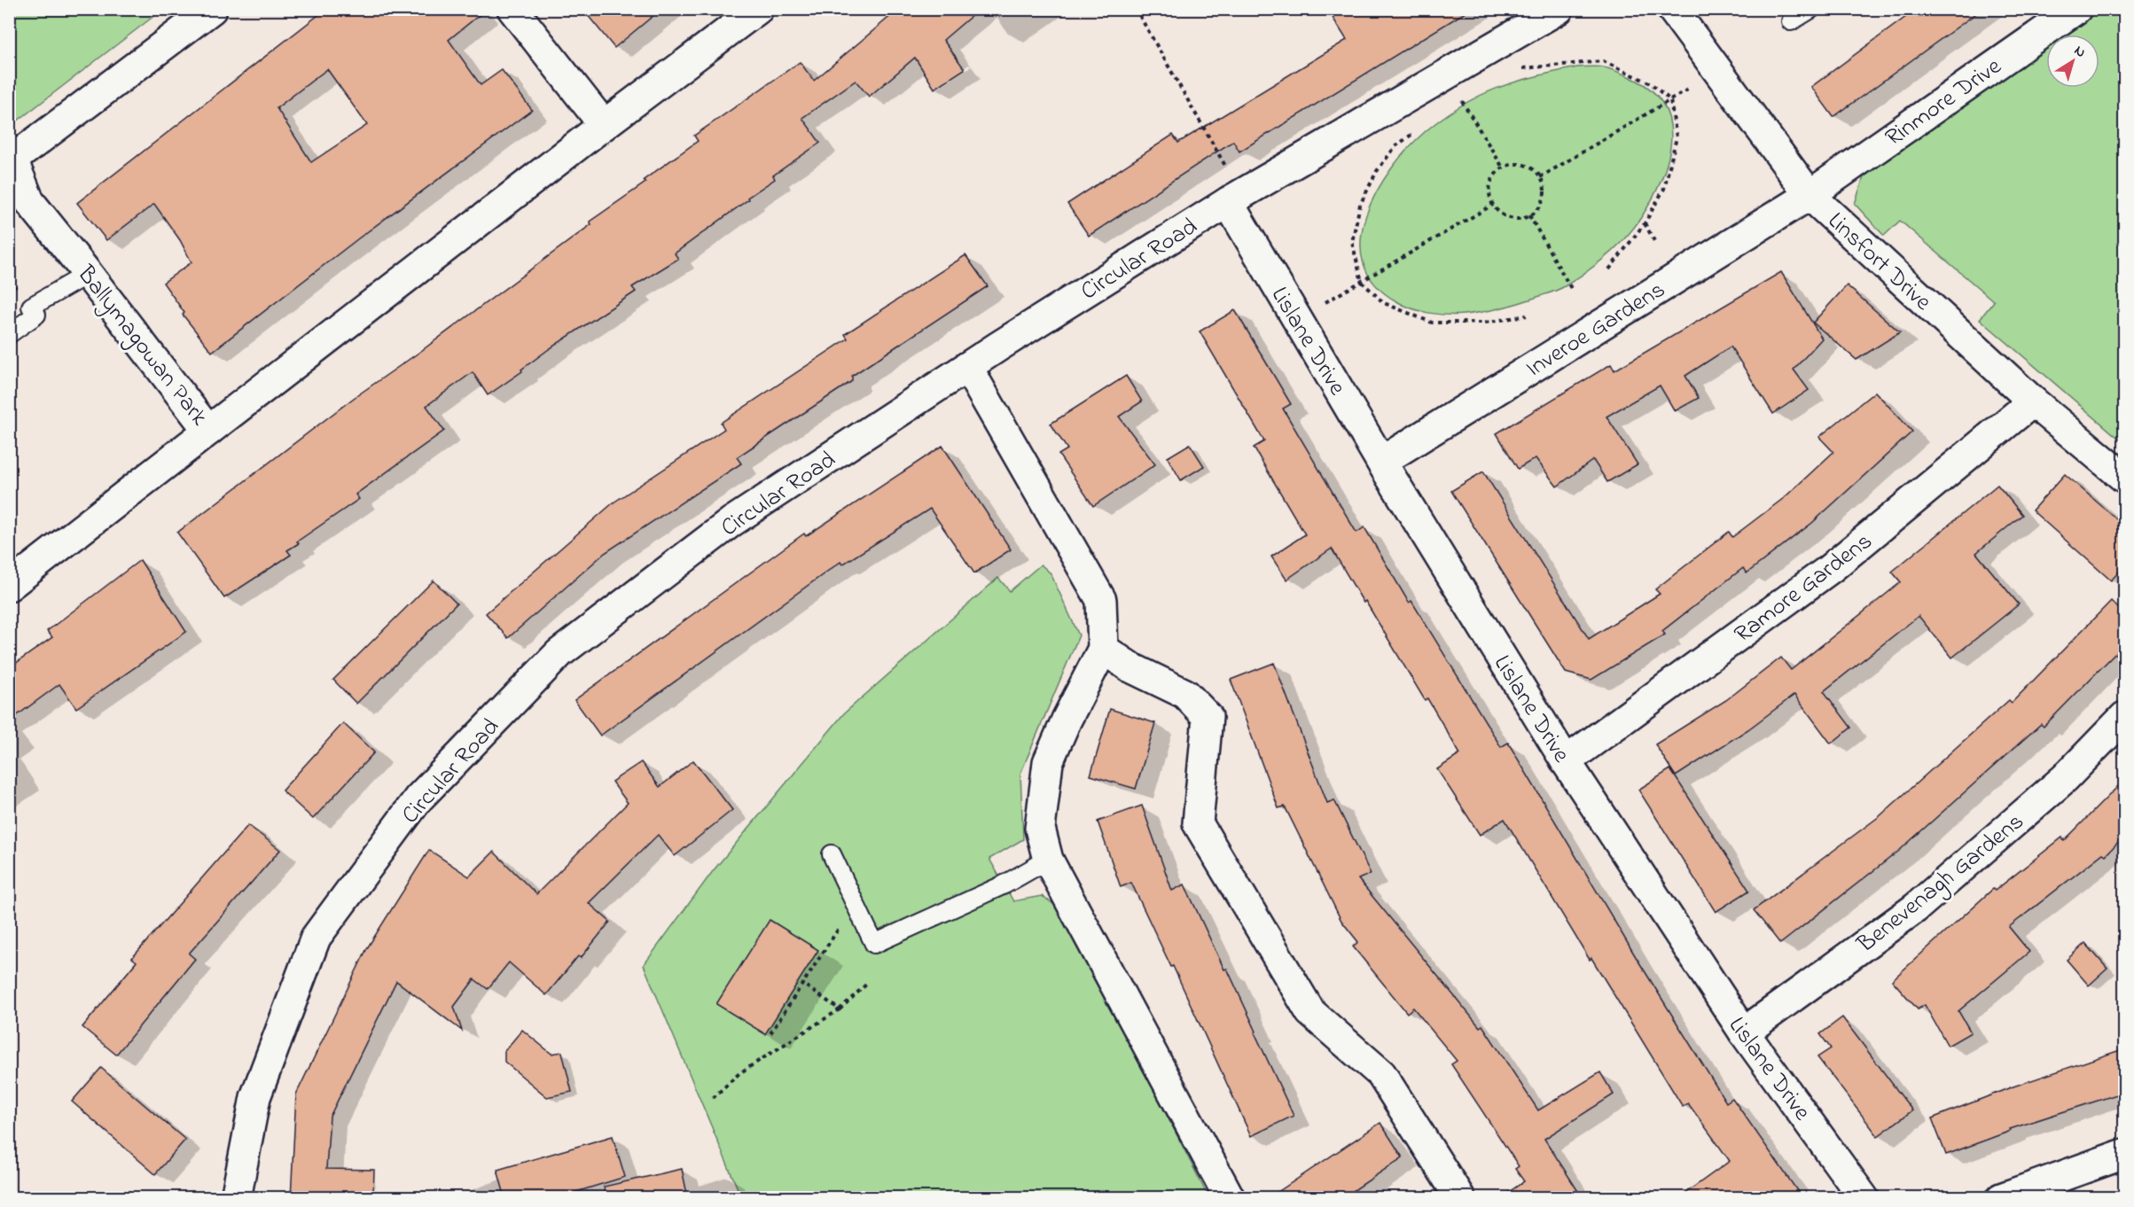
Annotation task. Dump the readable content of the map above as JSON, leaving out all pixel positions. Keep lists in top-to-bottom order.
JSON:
{
  "streets": {
    "street": [
      "Rinmore Drive",
      "Circular Road",
      "Linsfort Drive",
      "Inveroe Gardens",
      "Lislane Drive",
      "Ballymagowan Park",
      "Ramore Gardens",
      "Benevenagh Gardens"
    ]
  },
  "crossings": [
    ["Rinmore Drive", "Linsfort Drive"],
    ["Rinmore Drive", "Inveroe Gardens"],
    ["Circular Road", "Lislane Drive"],
    ["Linsfort Drive", "Inveroe Gardens"],
    ["Linsfort Drive", "Ramore Gardens"],
    ["Inveroe Gardens", "Lislane Drive"],
    ["Lislane Drive", "Ramore Gardens"],
    ["Lislane Drive", "Benevenagh Gardens"]
  ],
  "north": "top right"
}
